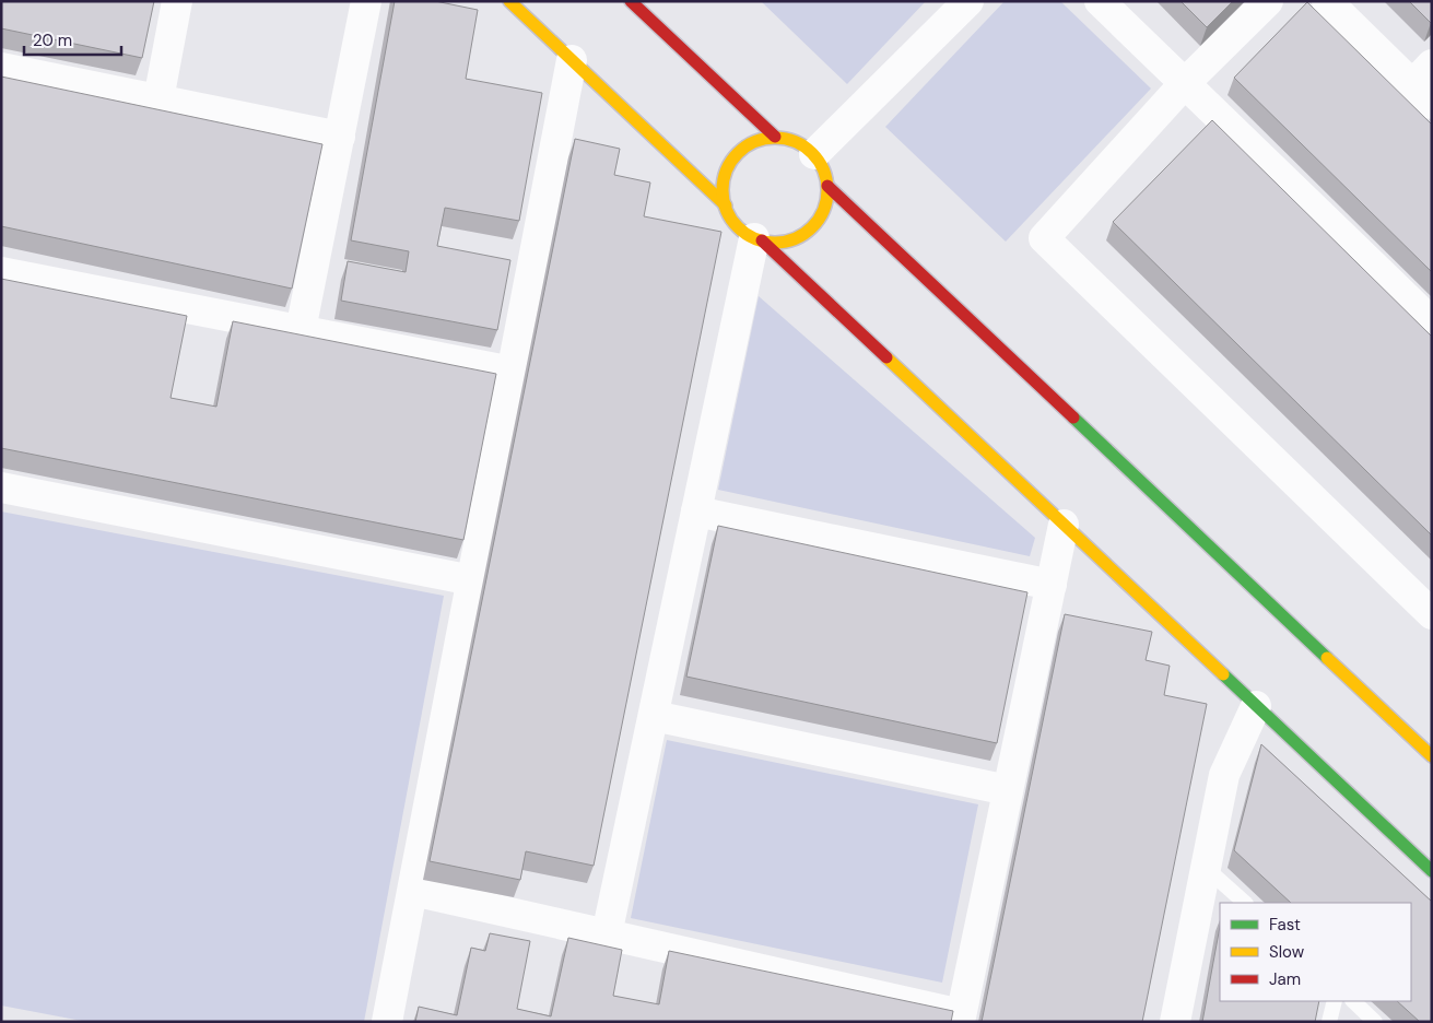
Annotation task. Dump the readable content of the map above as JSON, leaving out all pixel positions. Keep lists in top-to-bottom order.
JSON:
{
  "legend": ["Fast", "Slow", "Jam"],
  "scale_bar": "20 m"
}
